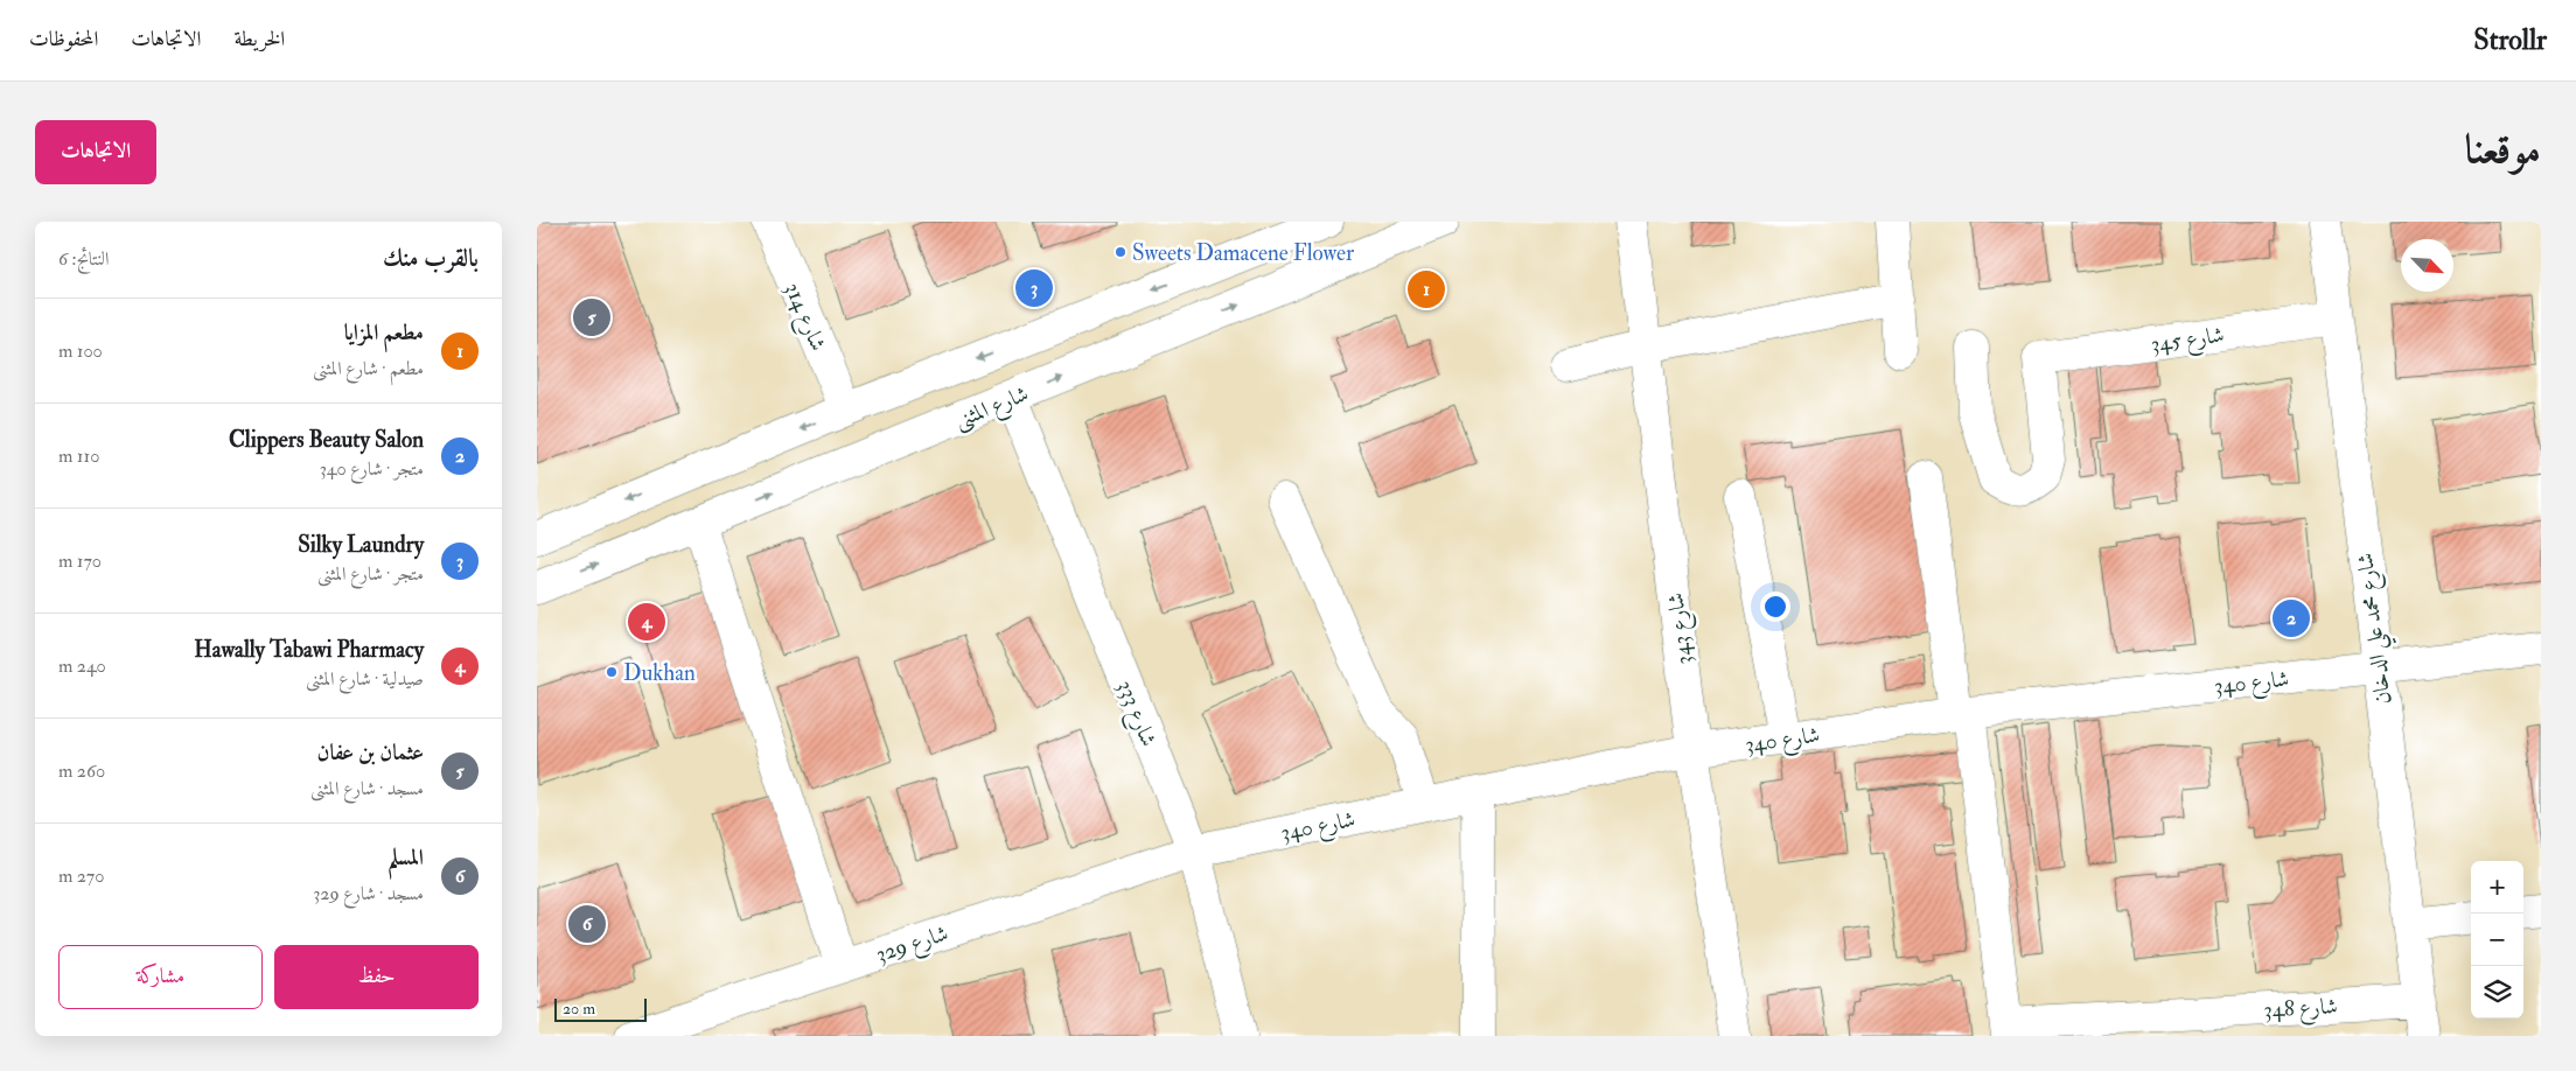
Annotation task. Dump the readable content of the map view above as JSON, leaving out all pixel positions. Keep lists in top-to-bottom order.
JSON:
{
  "streets": {
    "street": [
      "شارع 314",
      "شارع 345",
      "شارع المثنى",
      "شارع 343",
      "شارع محمد علي الدخان",
      "شارع 340",
      "شارع 333",
      "شارع 329",
      "شارع 348"
    ]
  },
  "crossings": [
    ["شارع 345", "شارع محمد علي الدخان"],
    ["شارع المثنى", "شارع 333"],
    ["شارع 343", "شارع 340"],
    ["شارع محمد علي الدخان", "شارع 340"],
    ["شارع محمد علي الدخان", "شارع 348"],
    ["شارع 340", "شارع 333"],
    ["شارع 340", "شارع 329"],
    ["شارع 333", "شارع 329"]
  ],
  "places": ["Sweets Damacene Flower", "Dukhan"],
  "scale_bar": "20 m",
  "north": "bottom right",
  "page": {
    "header": "Strollr",
    "nav": ["الخريطة", "الاتجاهات", "المحفوظات"],
    "title": "موقعنا",
    "buttons": [
      "الاتجاهات",
      ["حفظ", "مشاركة"]
    ],
    "heading": ["بالقرب منك", "النتائج: 6"],
    "pins": [
      "3",
      "1",
      "5",
      "2",
      "4",
      "6"
    ],
    "list": [
      {
        "mark": "1",
        "name": "مطعم المزايا",
        "note": "مطعم · شارع المثنى",
        "value": "100 m"
      },
      {
        "mark": "2",
        "name": "Clippers Beauty Salon",
        "note": "متجر · شارع 340",
        "value": "110 m"
      },
      {
        "mark": "3",
        "name": "Silky Laundry",
        "note": "متجر · شارع المثنى",
        "value": "170 m"
      },
      {
        "mark": "4",
        "name": "Hawally Tabawi Pharmacy",
        "note": "صيدلية · شارع المثنى",
        "value": "240 m"
      },
      {
        "mark": "5",
        "name": "عثمان بن عفان",
        "note": "مسجد · شارع المثنى",
        "value": "260 m"
      },
      {
        "mark": "6",
        "name": "المسلم",
        "note": "مسجد · شارع 329",
        "value": "270 m"
      }
    ],
    "map_buttons": ["+", "−"],
    "scale": "20 m"
  }
}
